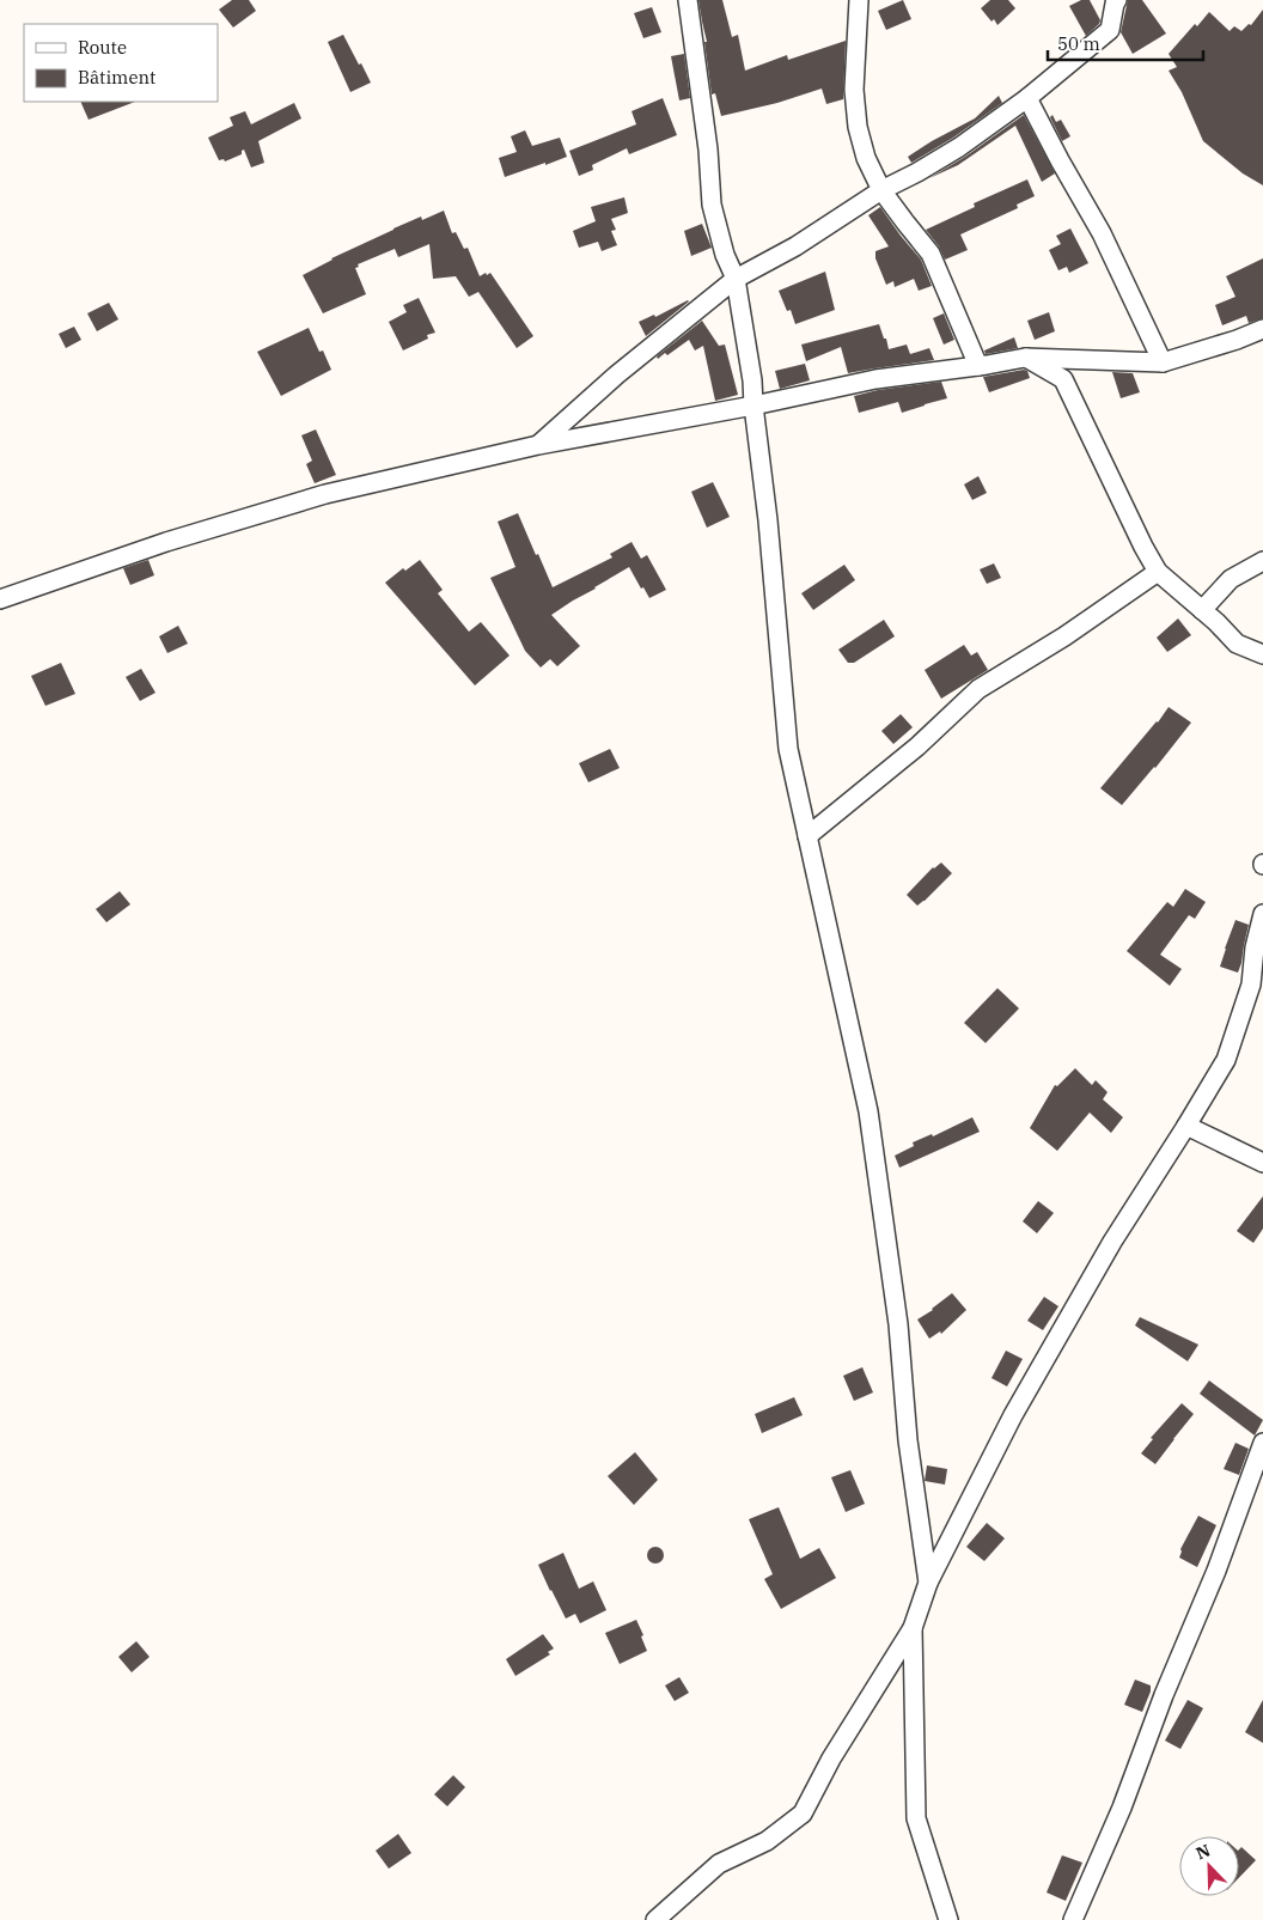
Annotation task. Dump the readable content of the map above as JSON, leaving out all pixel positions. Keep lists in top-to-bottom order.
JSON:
{
  "legend": ["Route", "Bâtiment"],
  "scale_bar": "50 m",
  "north": "top left"
}
